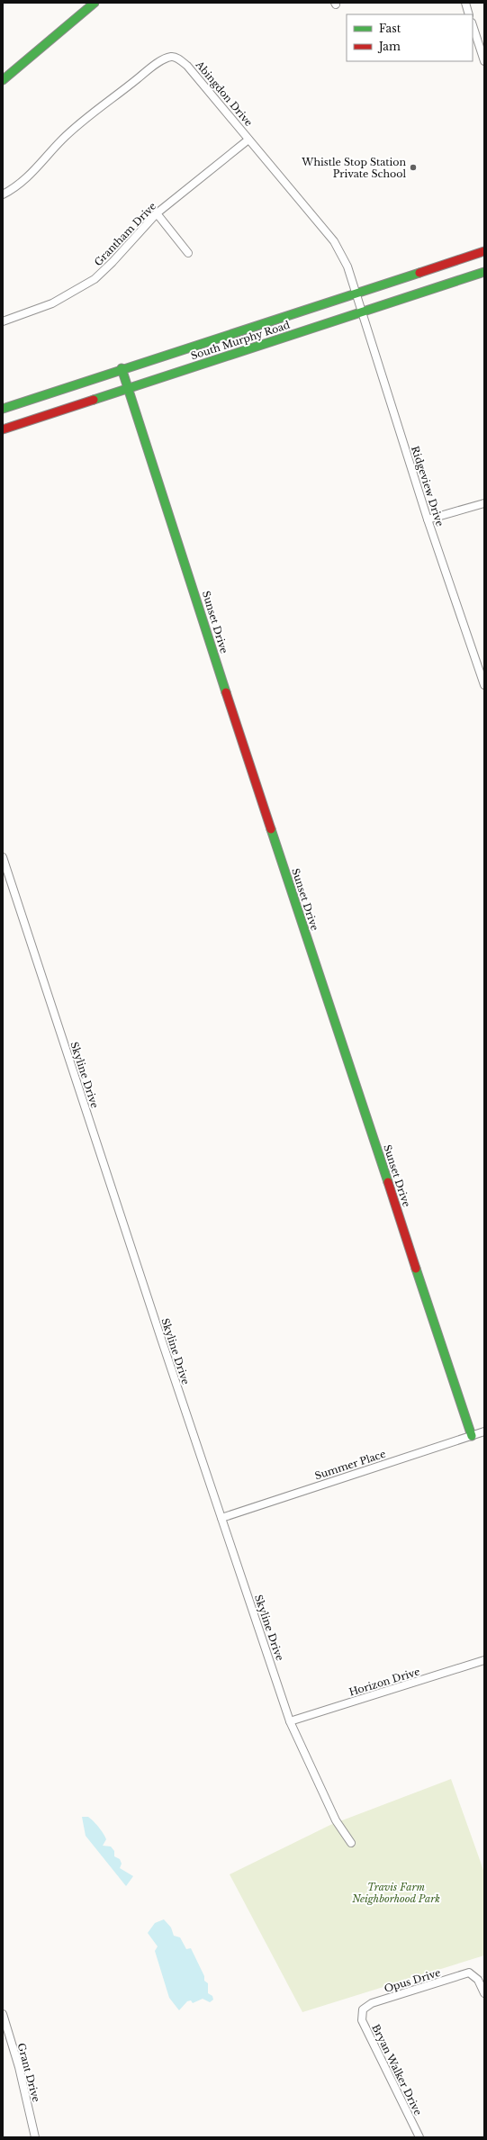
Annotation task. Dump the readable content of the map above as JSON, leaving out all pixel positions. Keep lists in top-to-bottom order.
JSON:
{
  "streets": {
    "street": [
      "Abingdon Drive",
      "Grantham Drive",
      "South Murphy Road",
      "Ridgeview Drive",
      "Sunset Drive",
      "Skyline Drive",
      "Summer Place",
      "Horizon Drive",
      "Opus Drive",
      "Bryan Walker Drive",
      "Grant Drive"
    ]
  },
  "crossings": [
    ["Abingdon Drive", "Grantham Drive"],
    ["Abingdon Drive", "South Murphy Road"],
    ["Abingdon Drive", "Ridgeview Drive"],
    ["South Murphy Road", "Ridgeview Drive"],
    ["South Murphy Road", "Sunset Drive"],
    ["Sunset Drive", "Summer Place"],
    ["Skyline Drive", "Summer Place"],
    ["Skyline Drive", "Horizon Drive"],
    ["Opus Drive", "Bryan Walker Drive"]
  ],
  "parks": ["Travis Farm Neighborhood Park"],
  "places": ["Whistle Stop Station Private School"],
  "legend": ["Fast", "Jam"]
}
